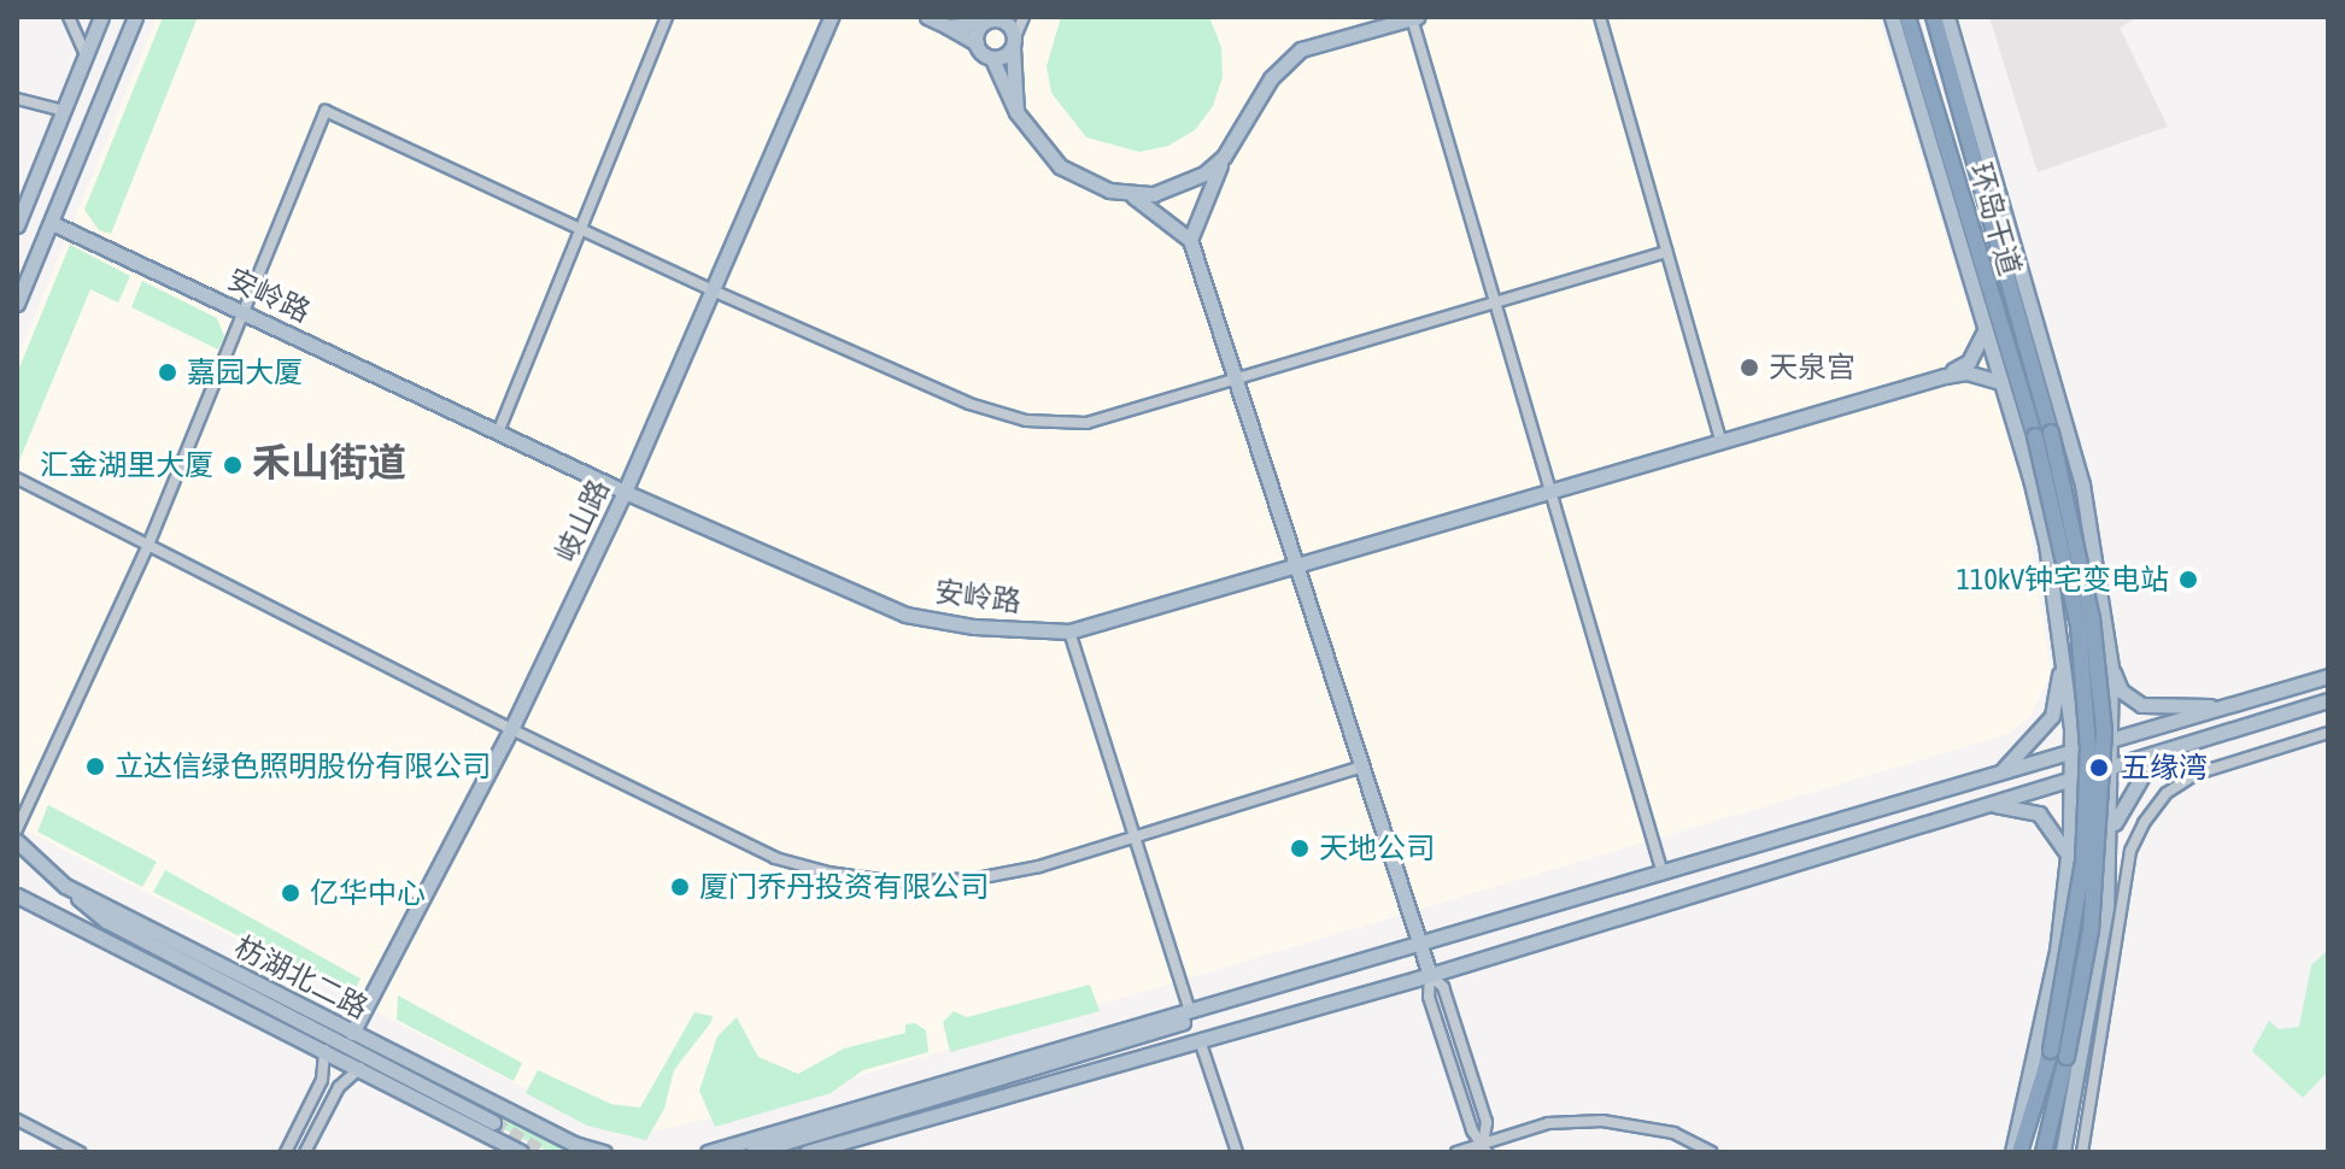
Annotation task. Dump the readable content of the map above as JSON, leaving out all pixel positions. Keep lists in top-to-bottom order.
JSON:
{
  "streets": {
    "highway": ["环岛干道"],
    "main road": ["安岭路", "岐山路", "枋湖北二路"]
  },
  "crossings": [
    ["安岭路", "岐山路"],
    ["岐山路", "枋湖北二路"]
  ],
  "districts": ["禾山街道"],
  "places": [
    "天泉宫",
    "嘉园大厦",
    "汇金湖里大厦",
    "110kV钟宅变电站",
    "立达信绿色照明股份有限公司",
    "五缘湾",
    "天地公司",
    "厦门乔丹投资有限公司",
    "亿华中心"
  ]
}
